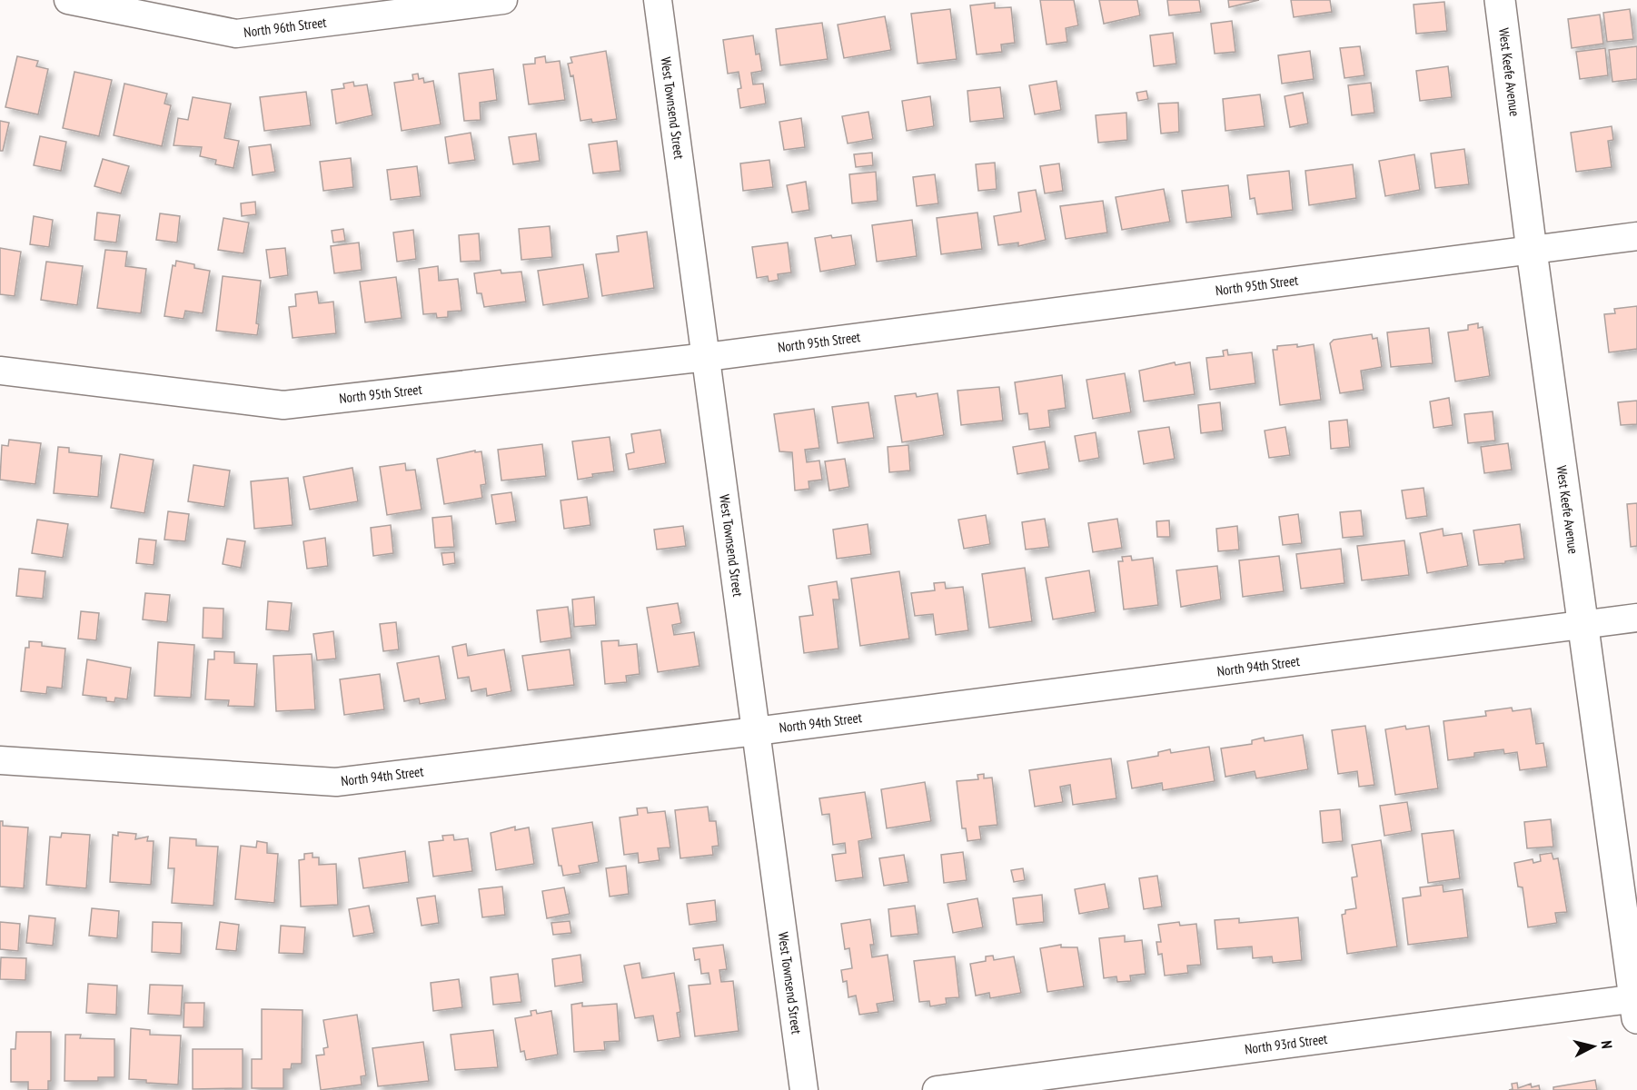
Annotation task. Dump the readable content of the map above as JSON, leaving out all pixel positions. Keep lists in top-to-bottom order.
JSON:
{
  "streets": {
    "street": [
      "North 96th Street",
      "West Keefe Avenue",
      "West Townsend Street",
      "North 95th Street",
      "North 94th Street",
      "North 93rd Street"
    ]
  },
  "crossings": [
    ["West Keefe Avenue", "North 95th Street"],
    ["West Keefe Avenue", "North 94th Street"],
    ["West Keefe Avenue", "North 93rd Street"],
    ["West Townsend Street", "North 95th Street"],
    ["West Townsend Street", "North 94th Street"]
  ],
  "north": "right"
}
